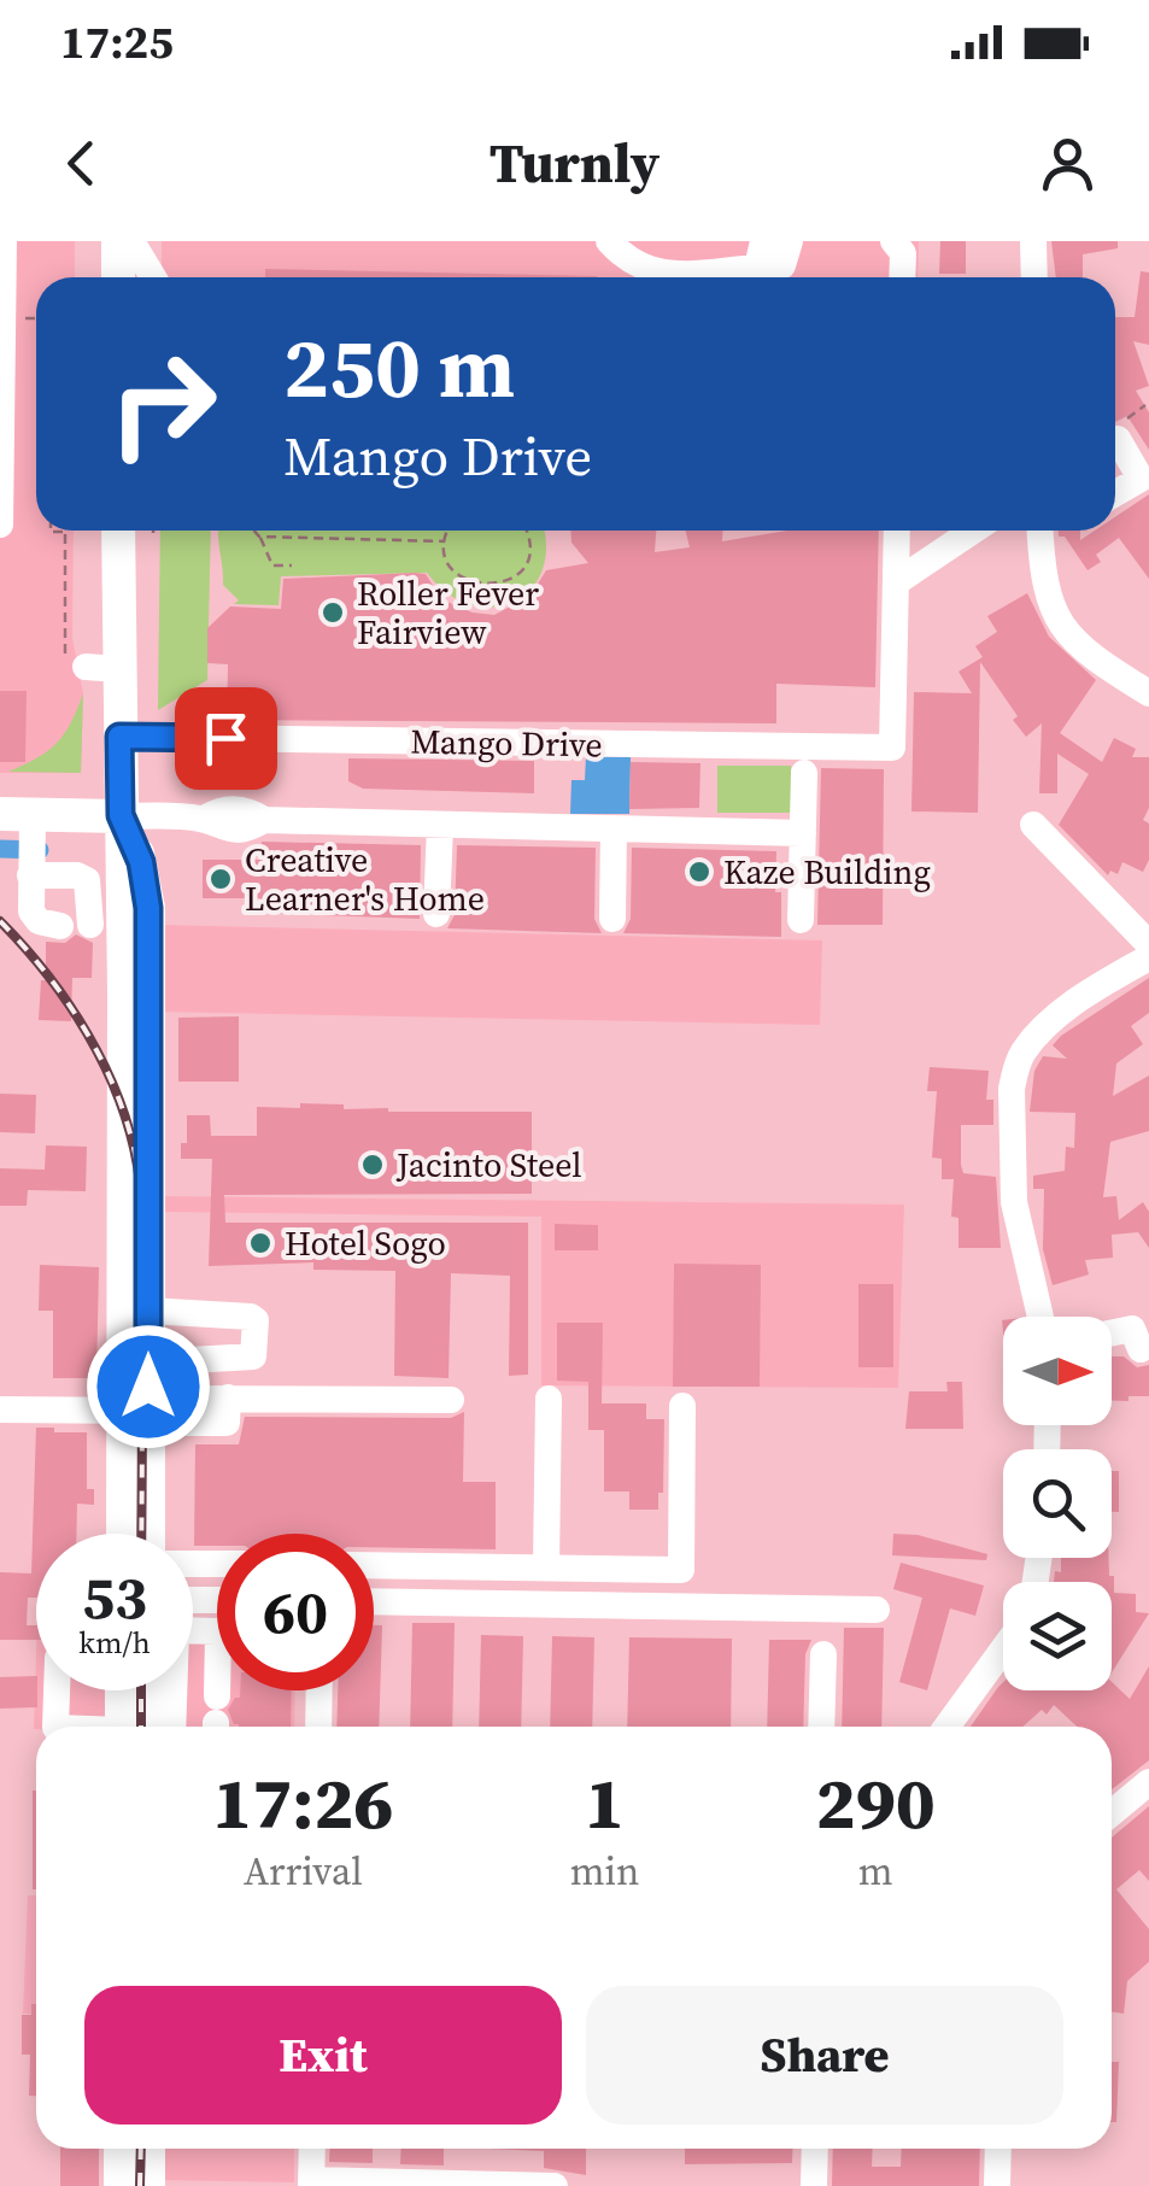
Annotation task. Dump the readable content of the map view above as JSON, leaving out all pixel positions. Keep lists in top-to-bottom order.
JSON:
{
  "streets": {
    "street": ["Mango Drive"]
  },
  "places": [
    "Roller Fever Fairview",
    "Kaze Building",
    "Creative Learner's Home",
    "Jacinto Steel",
    "Hotel Sogo"
  ],
  "north": "right",
  "page": {
    "status": "17:25",
    "header": "Turnly",
    "turn": ["250 m", "Mango Drive"],
    "speed": "53 km/h",
    "limit": "60",
    "eta": [
      "17:26",
      "Arrival",
      "1",
      "min",
      "290",
      "m"
    ],
    "buttons": ["Exit", "Share"]
  }
}
